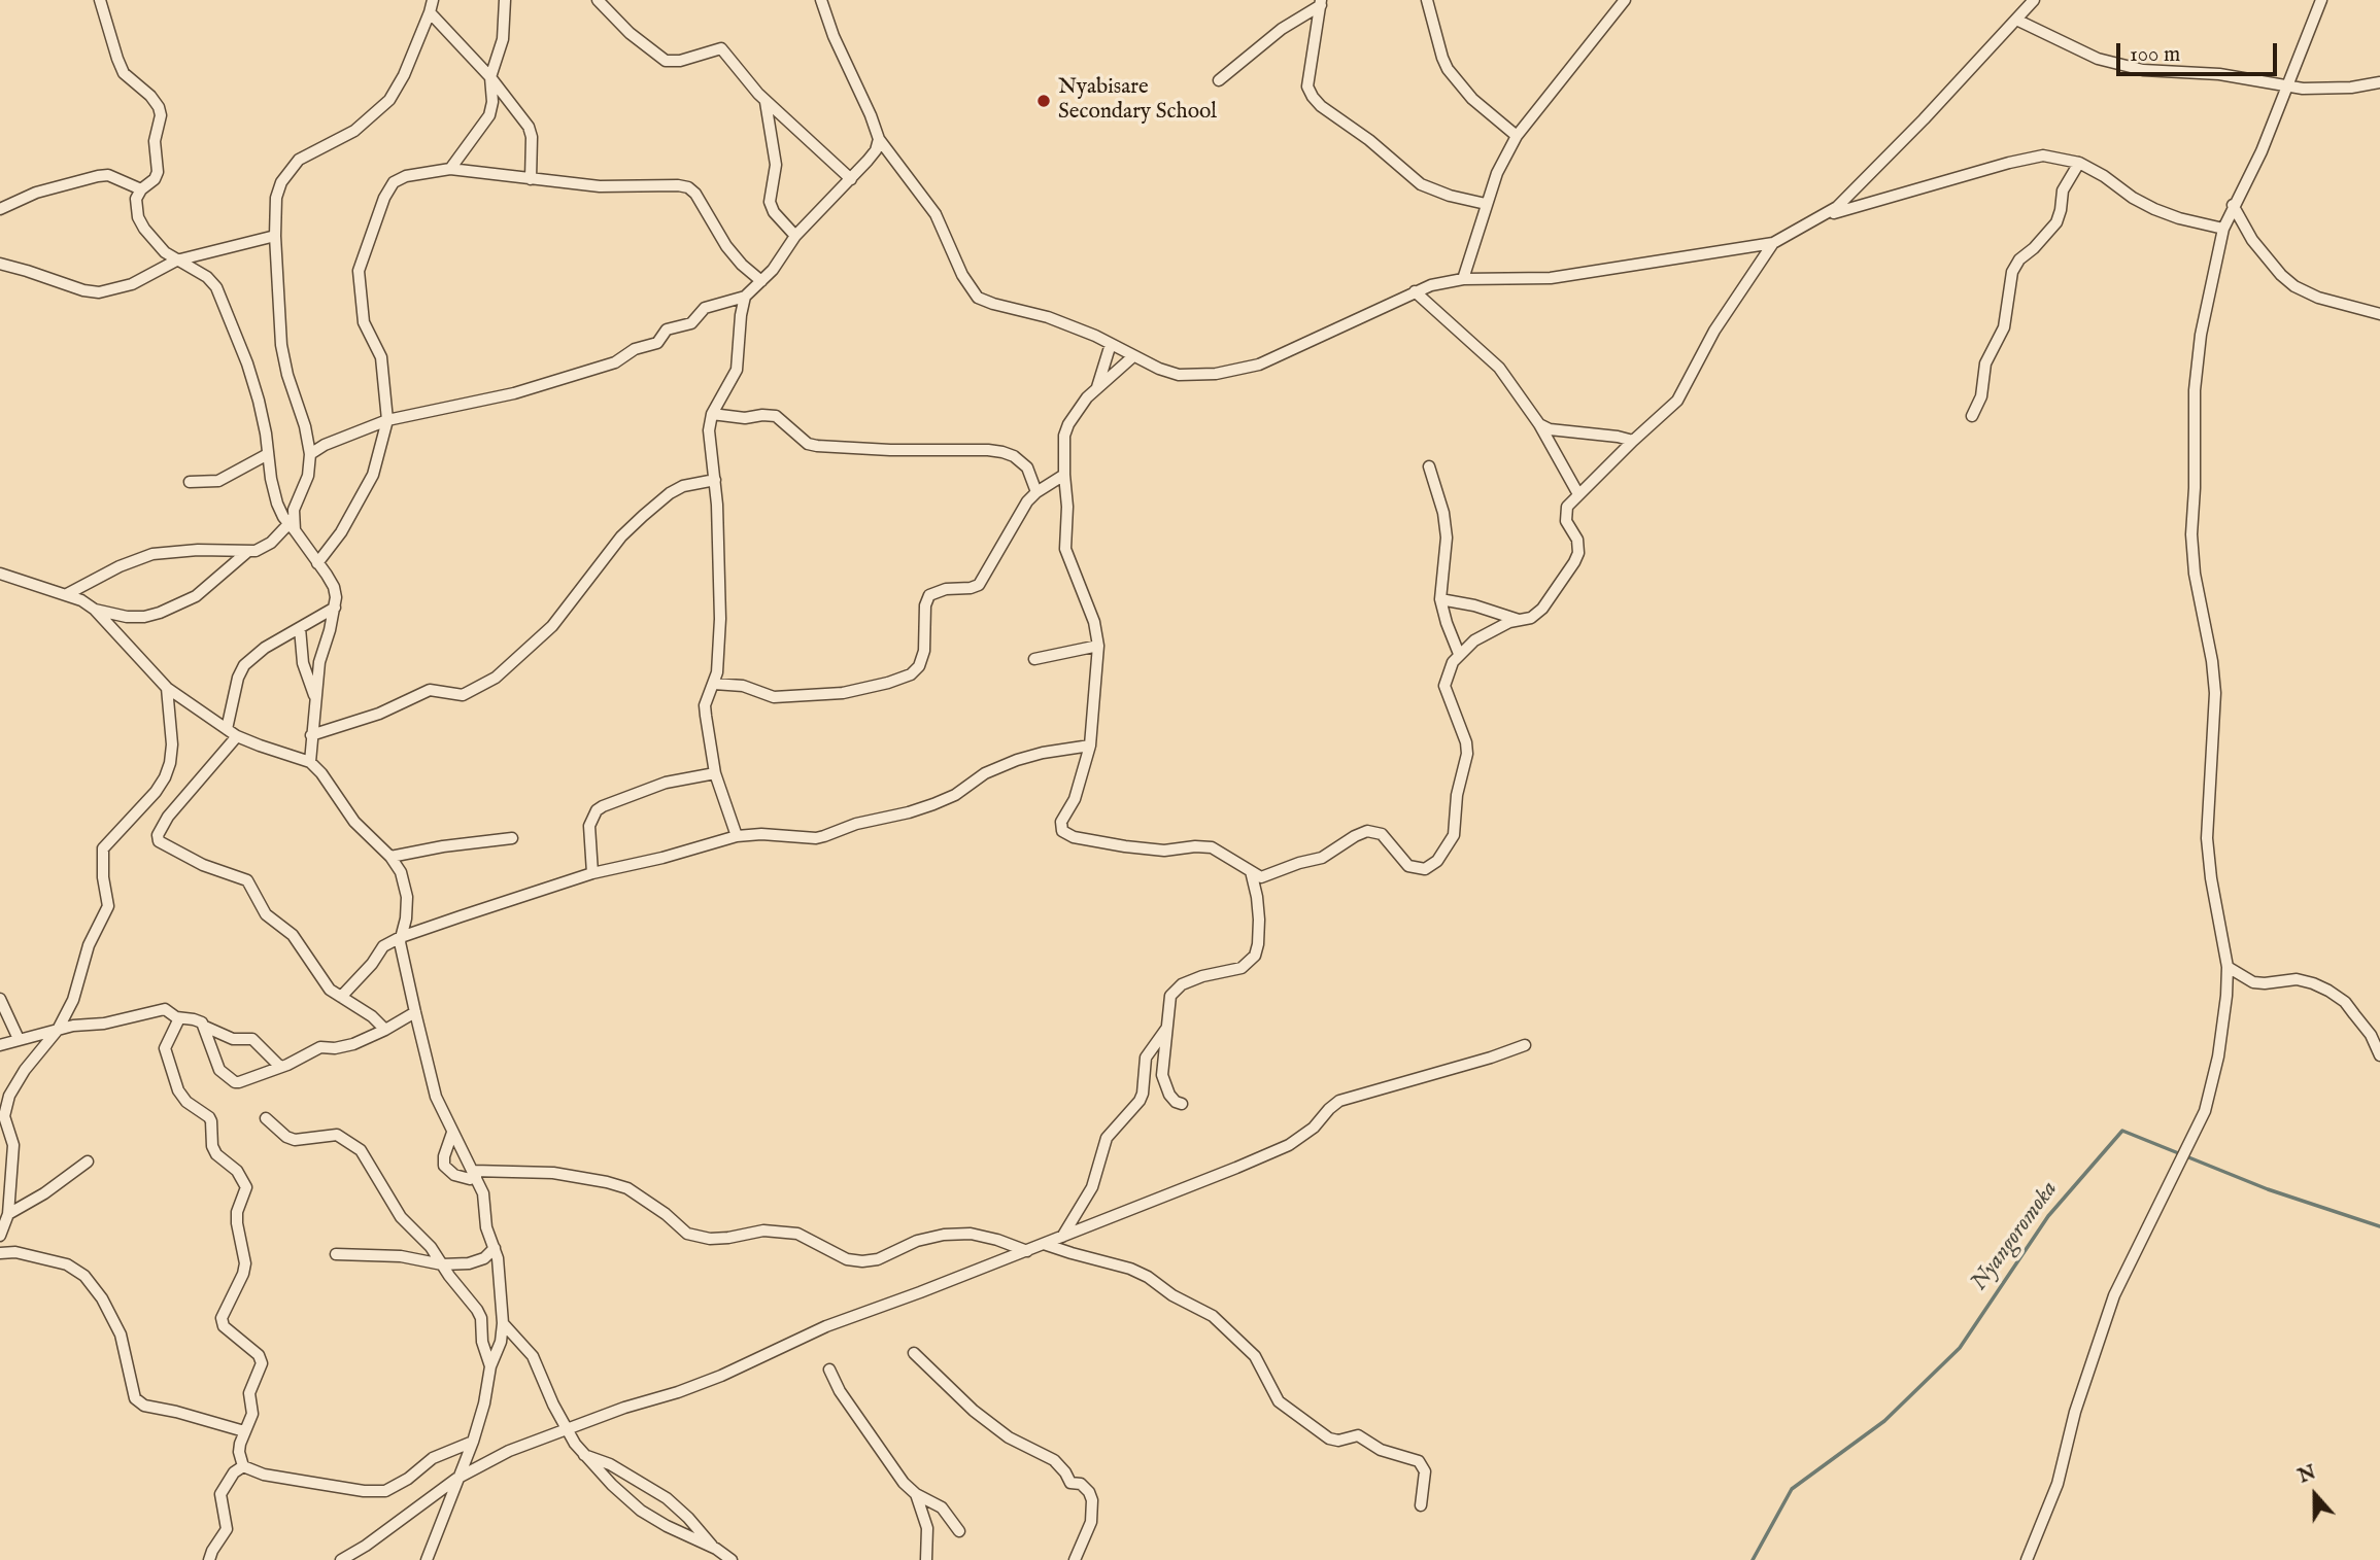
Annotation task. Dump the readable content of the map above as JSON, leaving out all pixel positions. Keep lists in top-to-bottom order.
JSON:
{
  "water": ["Nyangoromoka"],
  "places": ["Nyabisare Secondary School"],
  "scale_bar": "100 m",
  "north": "top"
}
